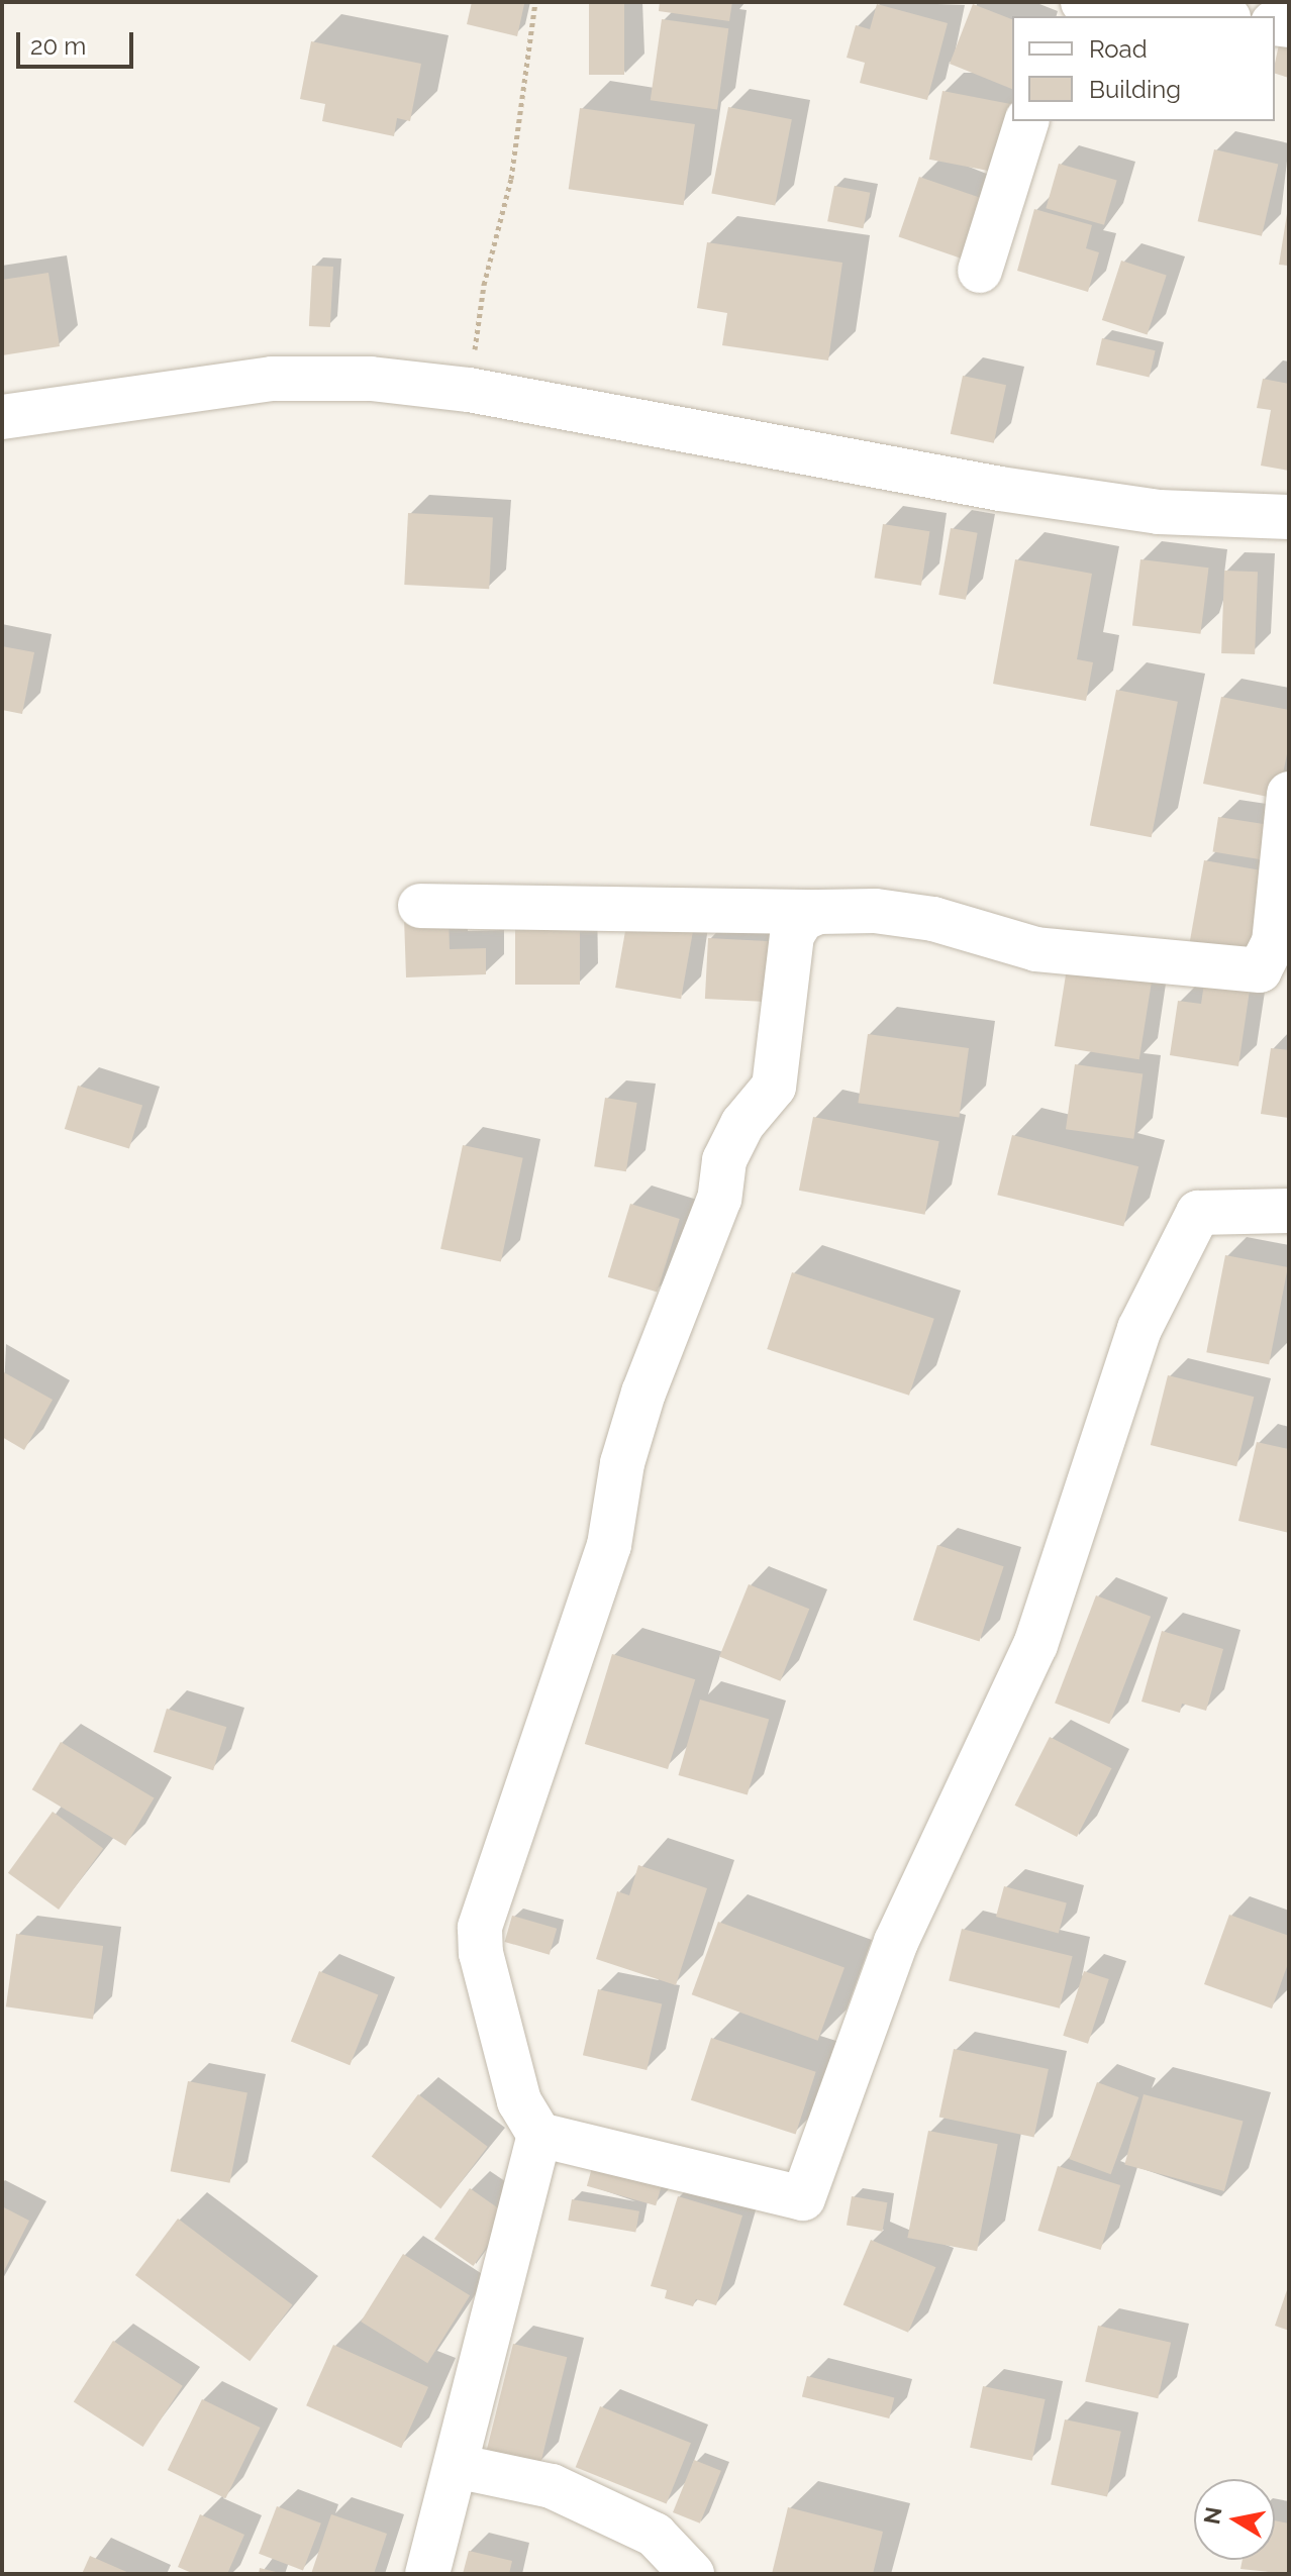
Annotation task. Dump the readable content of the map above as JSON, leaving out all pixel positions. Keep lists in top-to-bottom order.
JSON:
{
  "legend": ["Road", "Building"],
  "scale_bar": "20 m",
  "north": "left"
}
